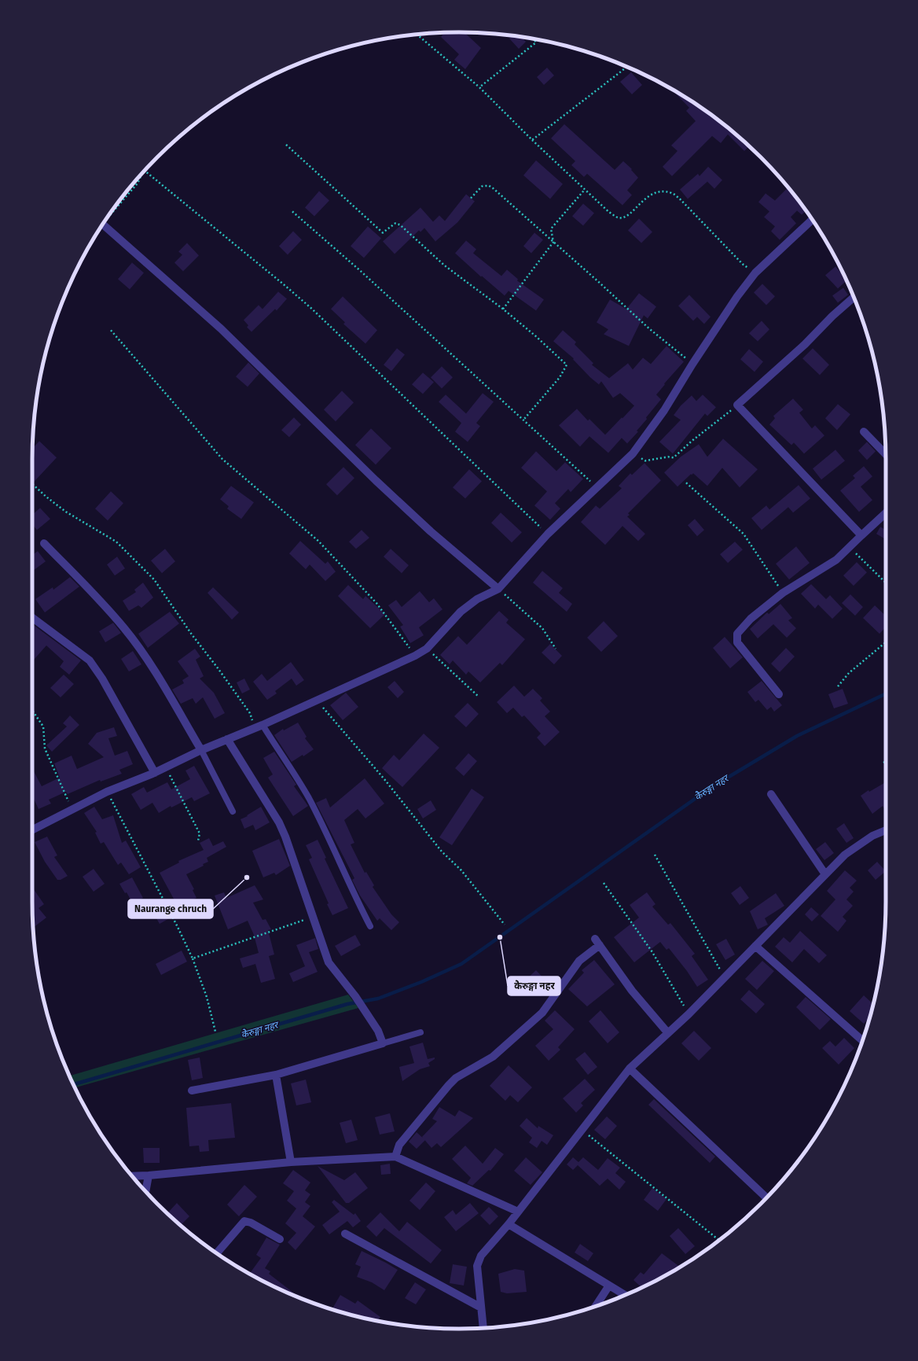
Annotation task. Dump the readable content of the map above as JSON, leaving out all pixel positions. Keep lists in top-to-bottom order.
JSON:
{
  "water": ["केेरुङ्गा नहर"],
  "places": ["Naurange chruch", "केेरुङ्गा नहर"]
}
